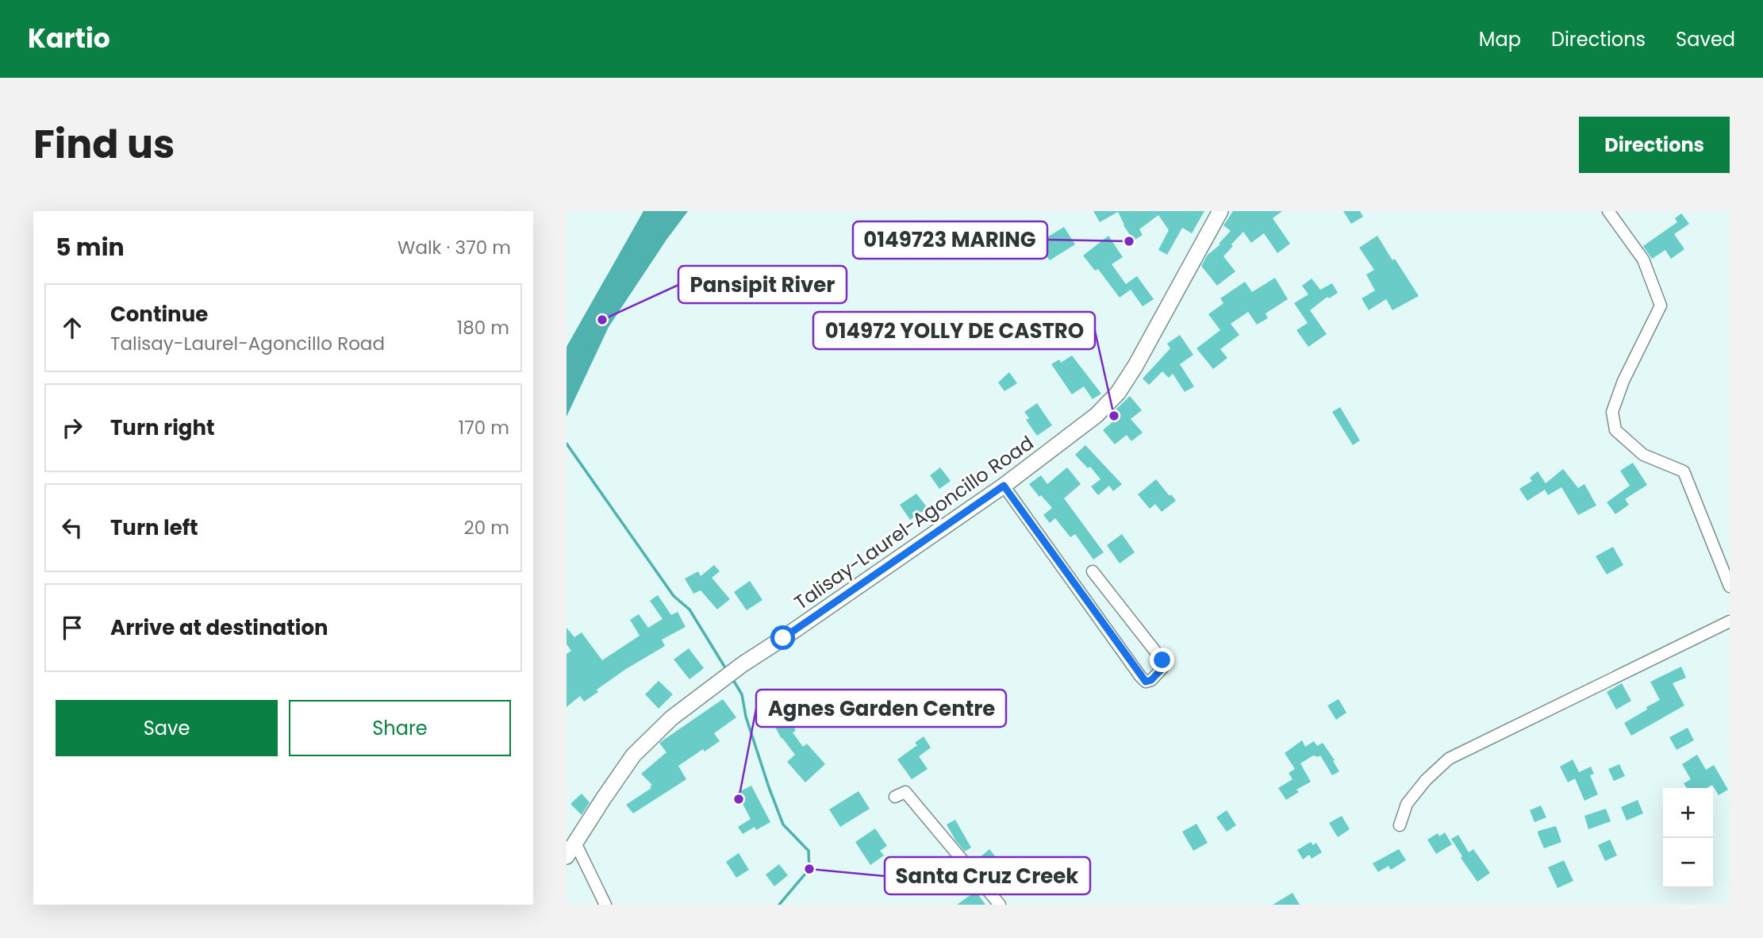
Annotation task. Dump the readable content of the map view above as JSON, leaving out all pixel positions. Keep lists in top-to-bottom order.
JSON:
{
  "streets": {
    "main road": ["Talisay-Laurel-Agoncillo Road"]
  },
  "places": [
    "0149723 MARING",
    "Pansipit River",
    "014972 YOLLY DE CASTRO",
    "Agnes Garden Centre",
    "Santa Cruz Creek"
  ],
  "page": {
    "header": "Kartio",
    "nav": ["Map", "Directions", "Saved"],
    "title": "Find us",
    "buttons": [
      "Directions",
      ["Save", "Share"]
    ],
    "heading": ["5 min", "Walk · 370 m"],
    "list": [
      ["Continue", "Talisay-Laurel-Agoncillo Road", "180 m"],
      ["Turn right", "170 m"],
      ["Turn left", "20 m"],
      "Arrive at destination"
    ],
    "map_buttons": ["+", "−"]
  }
}
